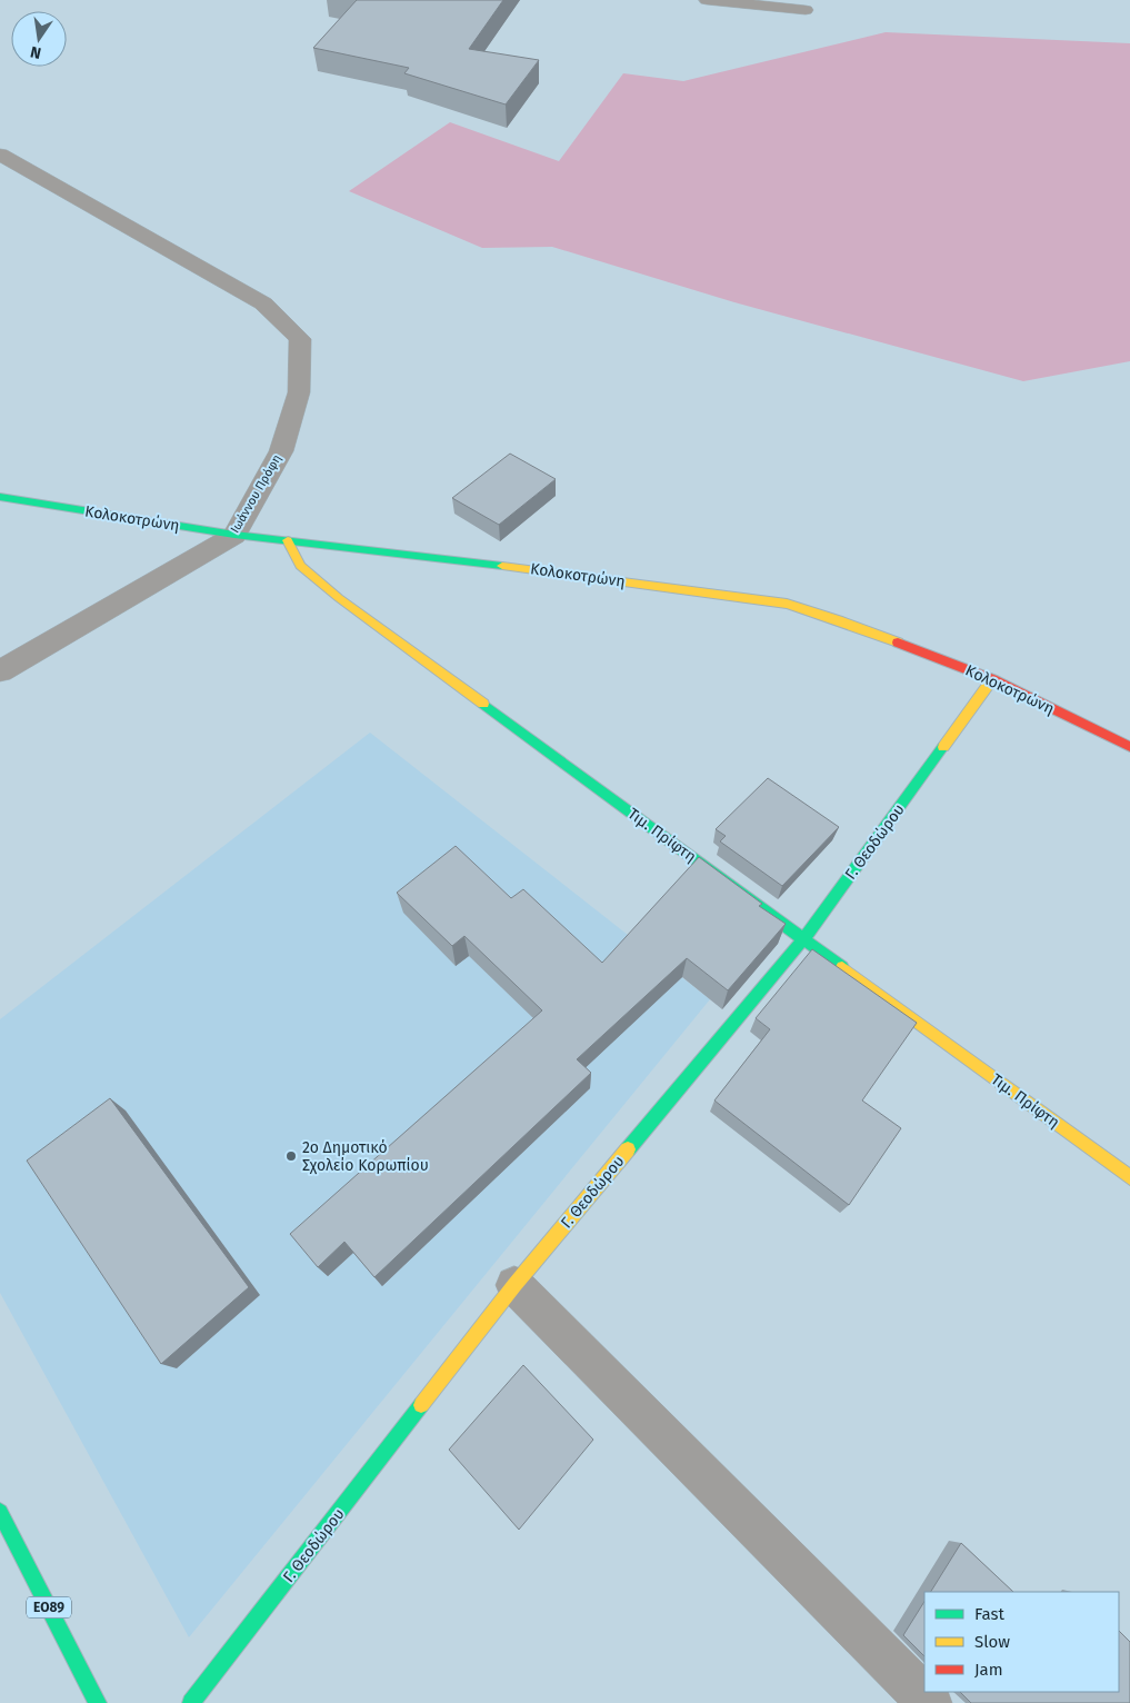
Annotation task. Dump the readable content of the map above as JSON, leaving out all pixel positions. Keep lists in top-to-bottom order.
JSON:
{
  "streets": {
    "street": [
      "Ιωάννου Πρόφη",
      "Κολοκοτρώνη",
      "Τιμ. Πρίφτη",
      "Γ. Θεοδώρου",
      "ΕΟ89"
    ]
  },
  "crossings": [
    ["Ιωάννου Πρόφη", "Κολοκοτρώνη"],
    ["Κολοκοτρώνη", "Τιμ. Πρίφτη"],
    ["Κολοκοτρώνη", "Γ. Θεοδώρου"],
    ["Τιμ. Πρίφτη", "Γ. Θεοδώρου"]
  ],
  "places": ["2ο Δημοτικό Σχολείο Κορωπίου"],
  "legend": ["Fast", "Slow", "Jam"],
  "north": "bottom"
}
